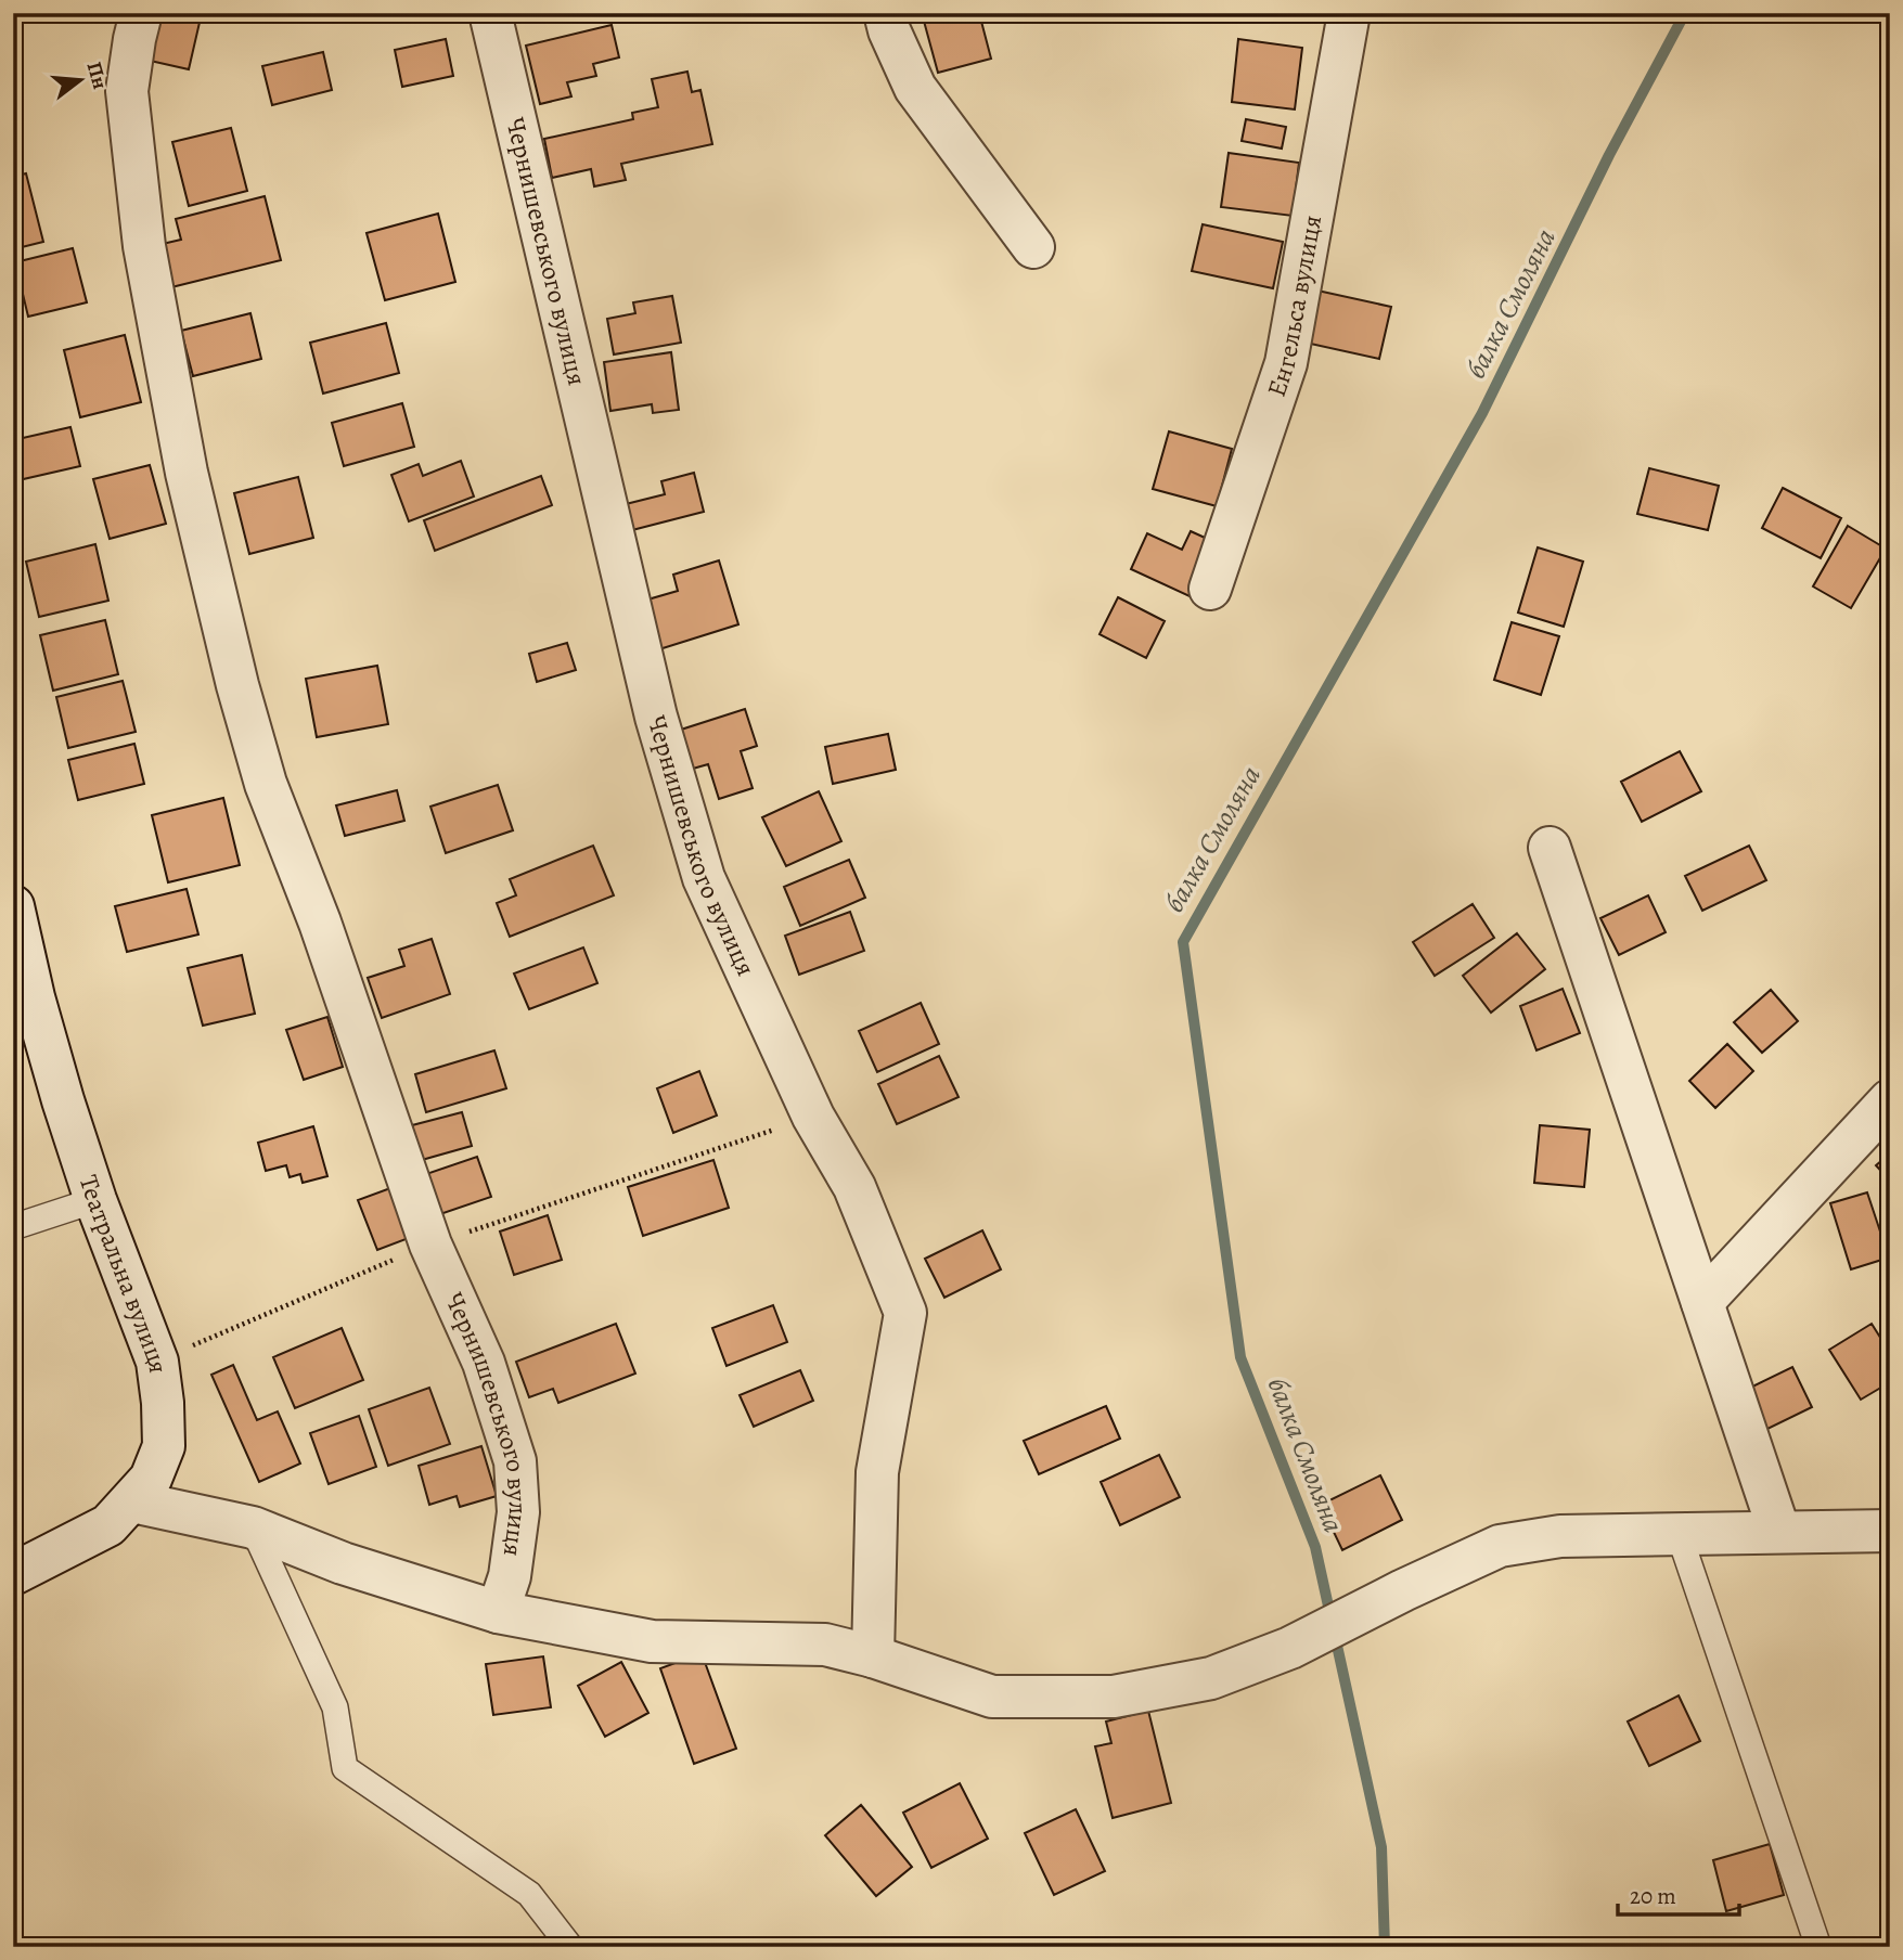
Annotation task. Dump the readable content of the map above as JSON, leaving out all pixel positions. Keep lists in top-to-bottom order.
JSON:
{
  "streets": {
    "street": ["Чернишевського вулиця", "Енгельса вулиця", "Театральна вулиця"]
  },
  "water": ["балка Смоляна"],
  "scale_bar": "20 m",
  "north": "right"
}
